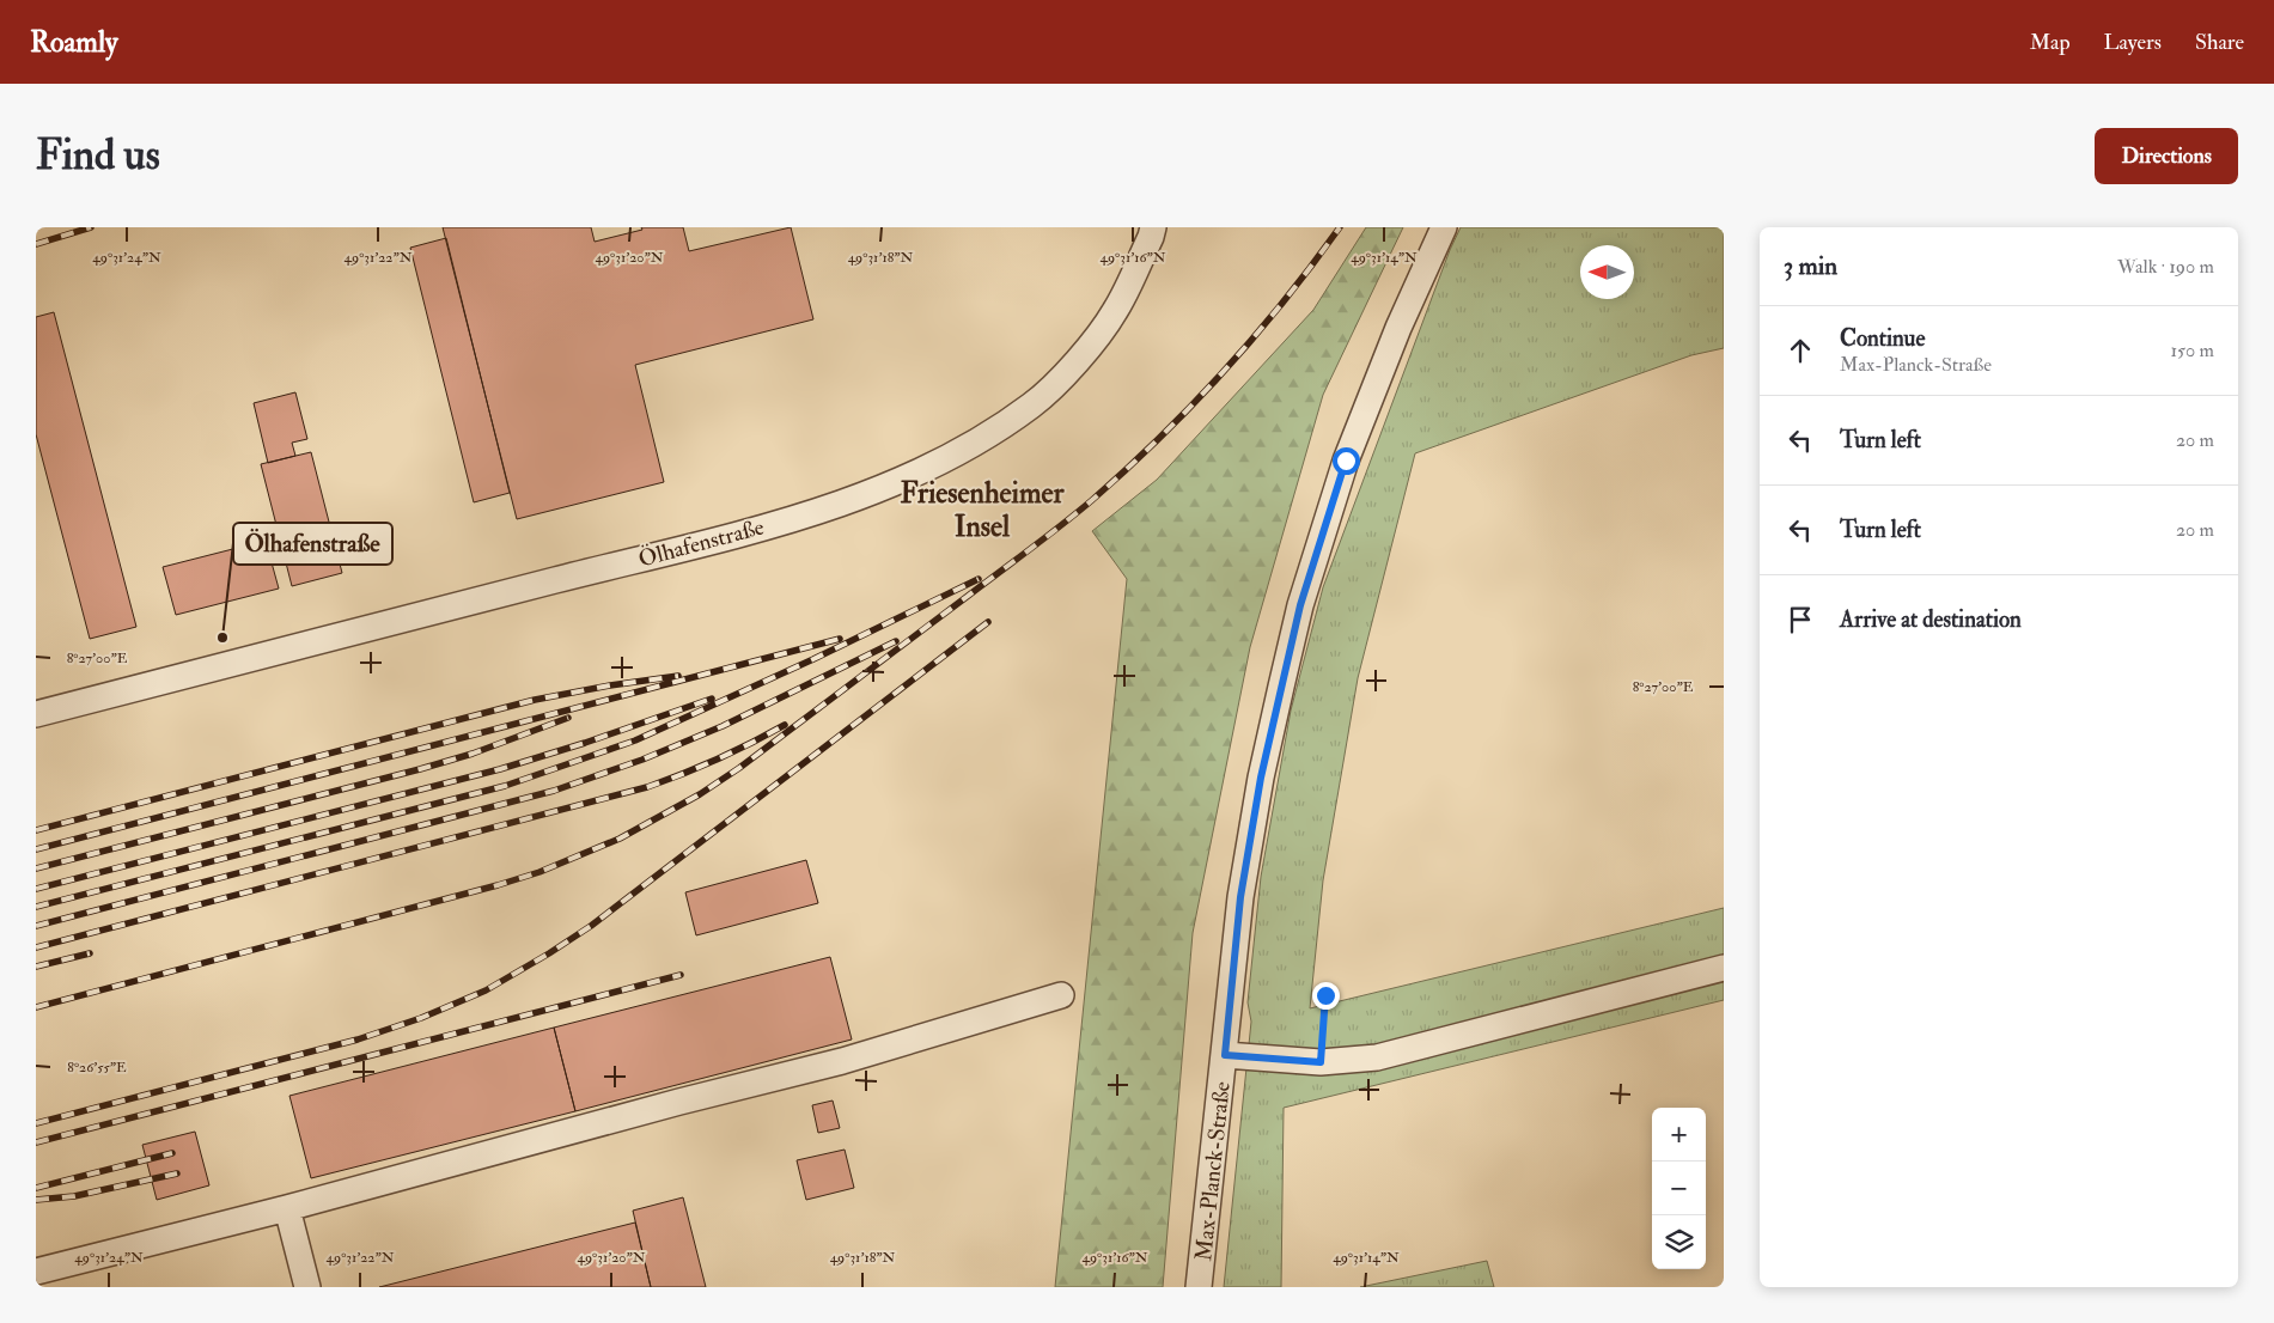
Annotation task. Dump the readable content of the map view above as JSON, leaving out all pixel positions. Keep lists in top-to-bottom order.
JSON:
{
  "streets": {
    "street": ["Ölhafenstraße", "Max-Planck-Straße"]
  },
  "districts": ["Friesenheimer Insel"],
  "places": ["Ölhafenstraße"],
  "north": "left",
  "page": {
    "header": "Roamly",
    "nav": ["Map", "Layers", "Share"],
    "buttons": "Directions",
    "title": "Find us",
    "heading": ["3 min", "Walk · 190 m"],
    "list": [
      ["Continue", "Max-Planck-Straße", "150 m"],
      ["Turn left", "20 m"],
      ["Turn left", "20 m"],
      "Arrive at destination"
    ],
    "map_buttons": ["+", "−"]
  },
  "coordinates": [
    "49°31'24\"N",
    "49°31'22\"N",
    "49°31'20\"N",
    "49°31'18\"N",
    "49°31'16\"N",
    "49°31'14\"N",
    "8°27'00\"E",
    "8°26'55\"E"
  ]
}
